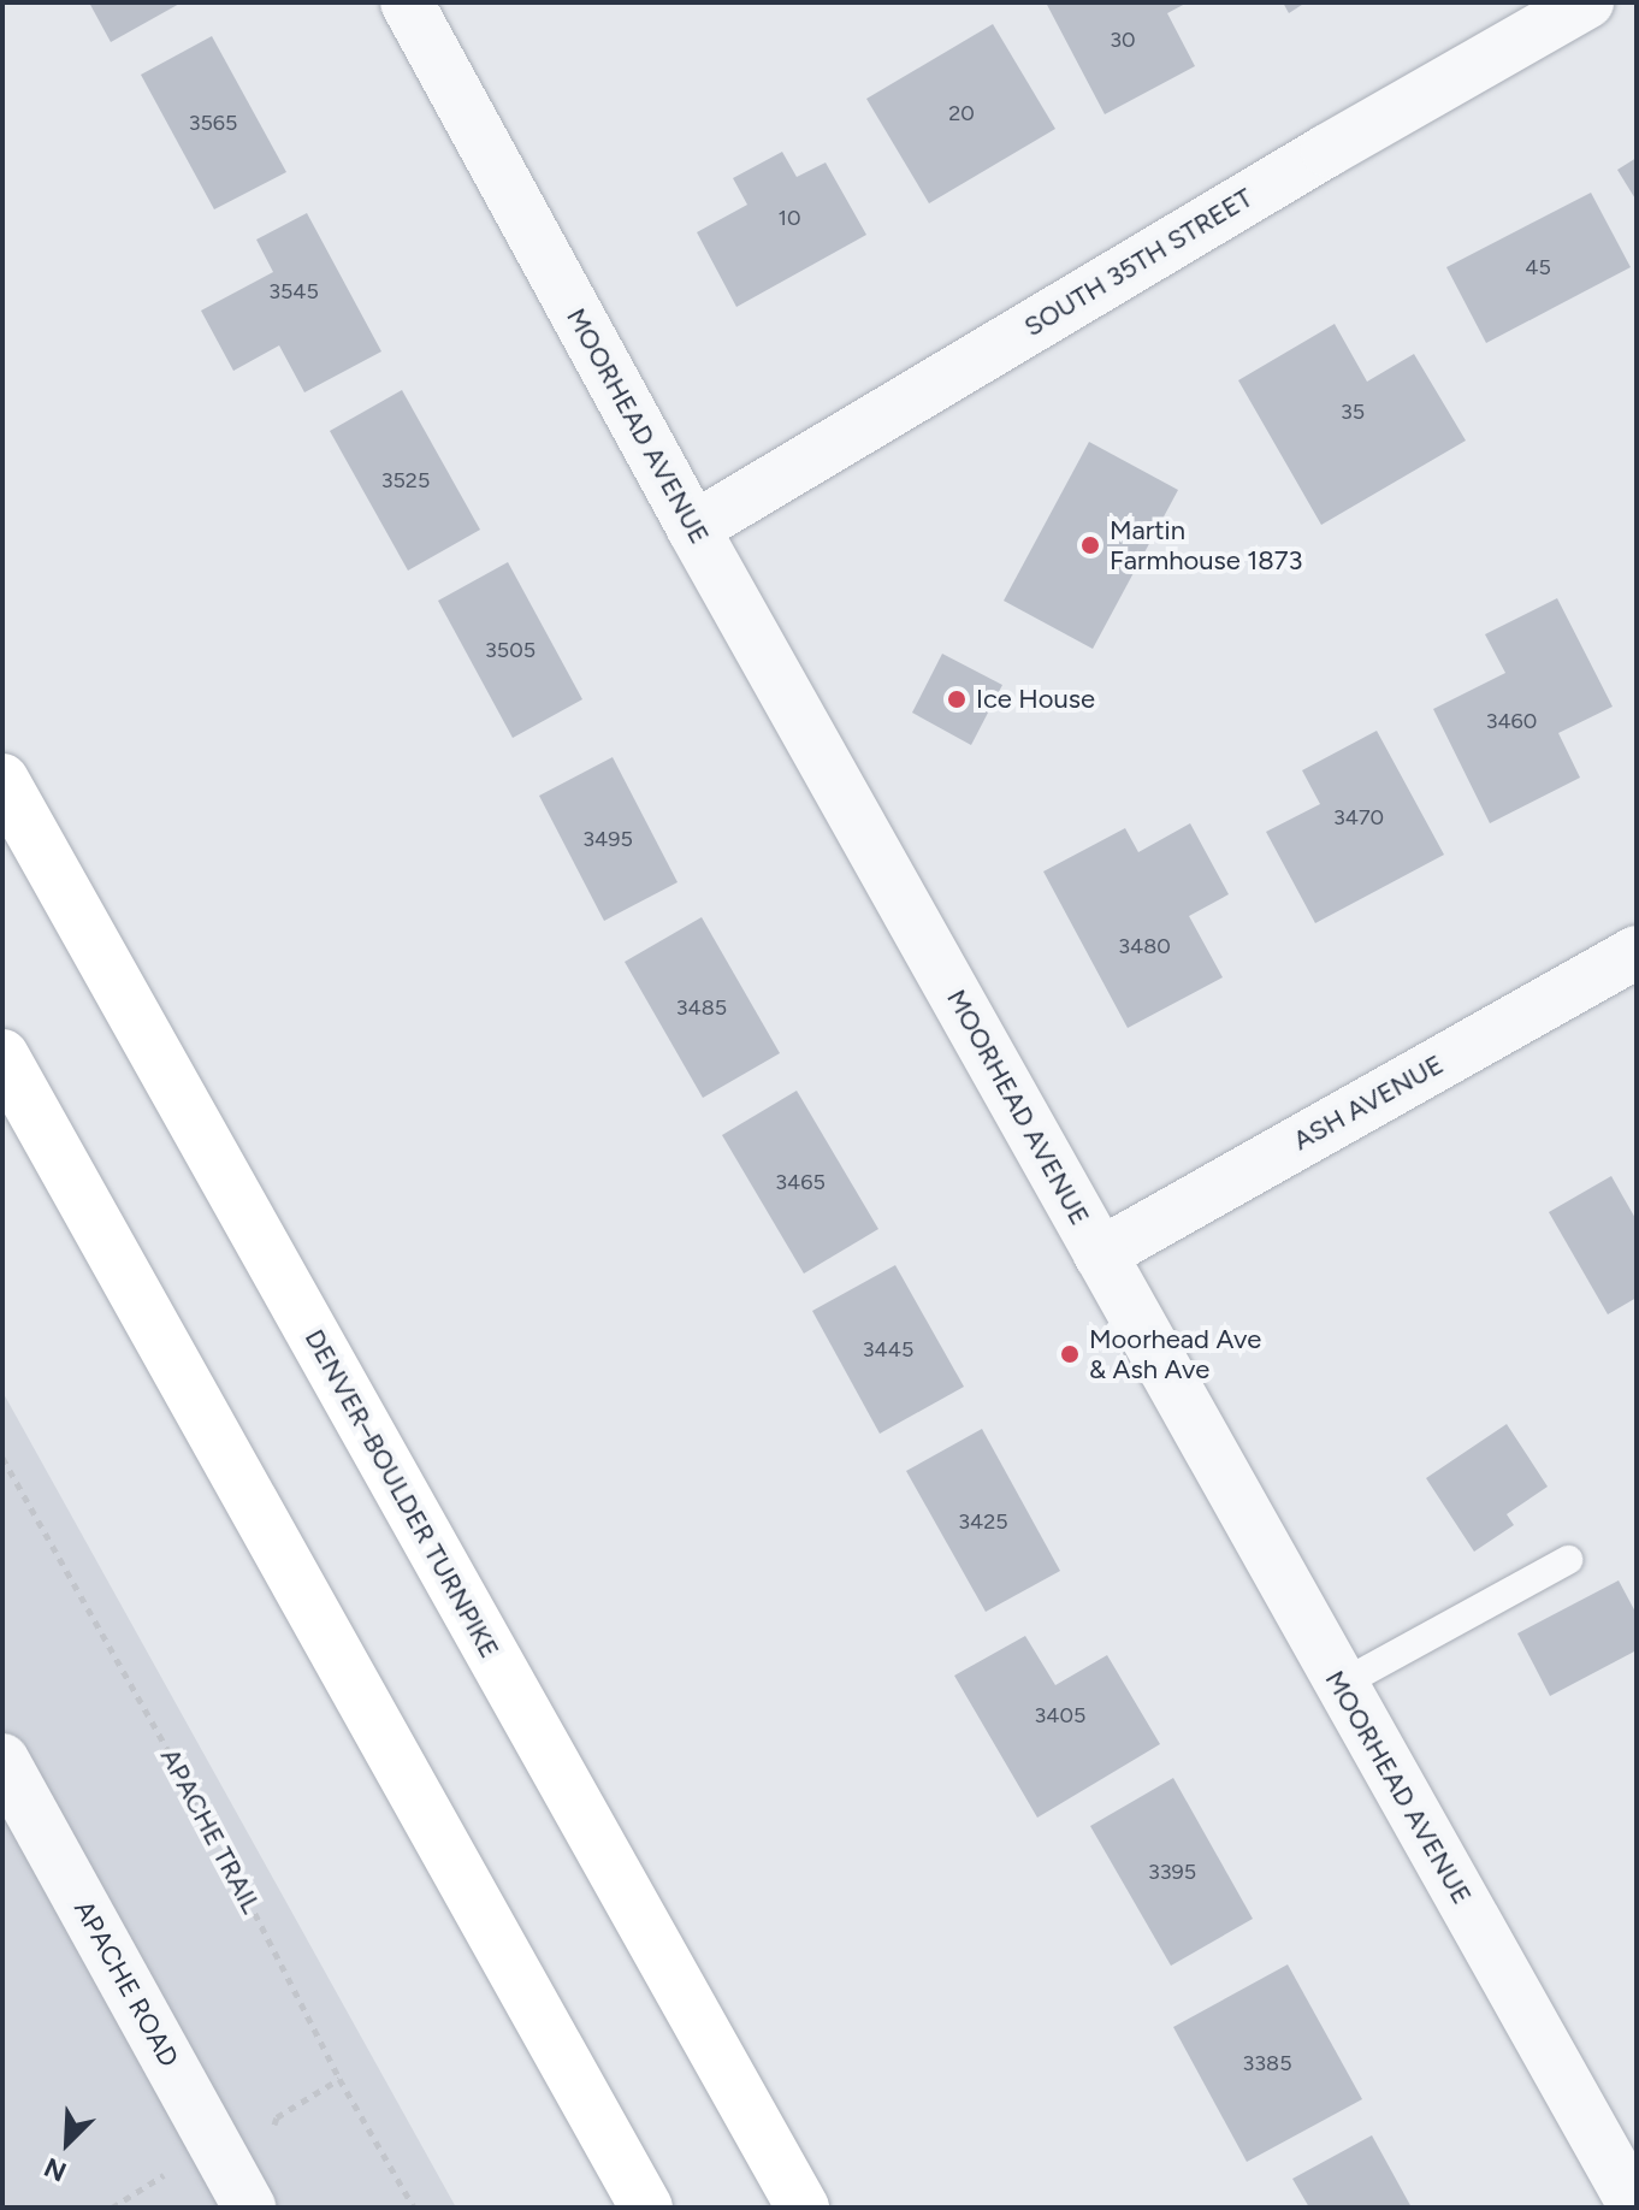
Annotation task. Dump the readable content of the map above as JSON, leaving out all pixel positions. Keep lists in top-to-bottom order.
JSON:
{
  "streets": {
    "highway": ["DENVER–BOULDER TURNPIKE"],
    "street": [
      "SOUTH 35TH STREET",
      "MOORHEAD AVENUE",
      "ASH AVENUE",
      "APACHE ROAD"
    ],
    "path": ["APACHE TRAIL"]
  },
  "crossings": [
    ["SOUTH 35TH STREET", "MOORHEAD AVENUE"],
    ["MOORHEAD AVENUE", "ASH AVENUE"]
  ],
  "places": ["Martin Farmhouse 1873", "Ice House", "Moorhead Ave & Ash Ave"],
  "house_numbers": [
    "30",
    "20",
    "3565",
    "10",
    "45",
    "3545",
    "35",
    "3525",
    "3505",
    "3460",
    "3470",
    "3495",
    "3480",
    "3485",
    "3465",
    "3445",
    "3425",
    "3405",
    "3395",
    "3385"
  ],
  "north": "bottom left"
}
